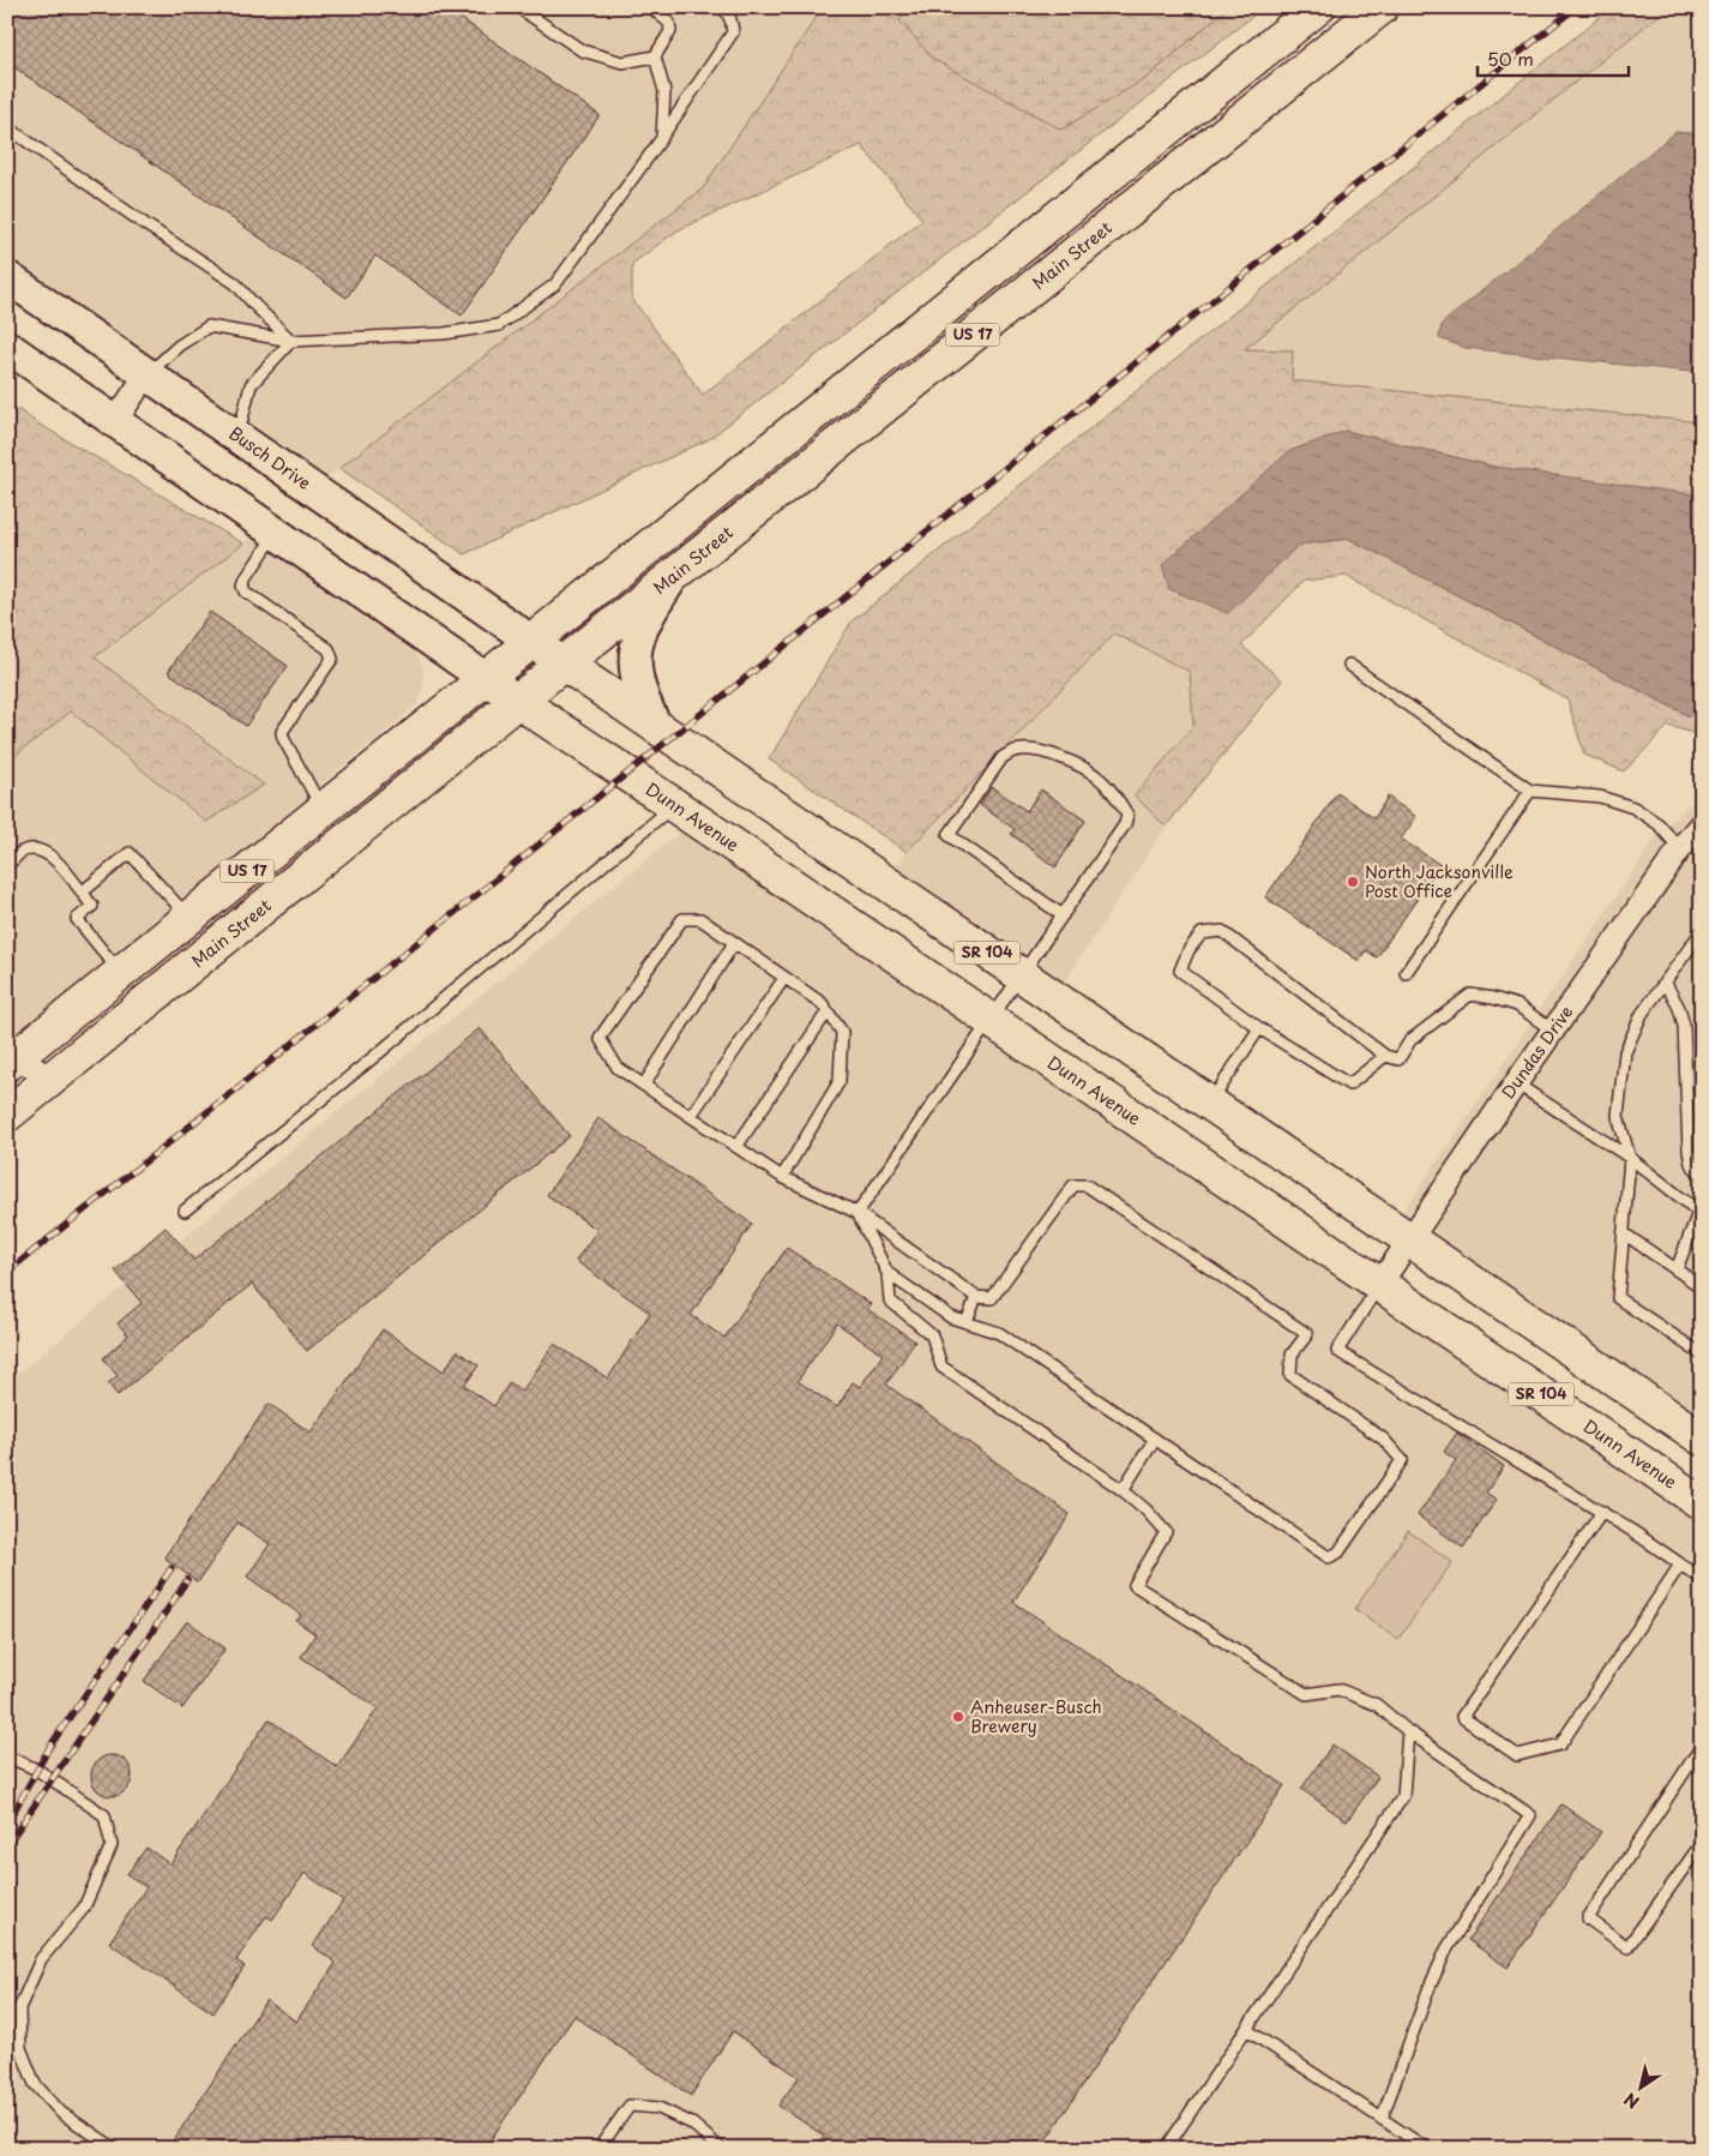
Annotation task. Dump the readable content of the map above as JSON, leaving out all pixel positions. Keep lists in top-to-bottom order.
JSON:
{
  "streets": {
    "main road": [
      "Main Street",
      "US 17",
      "Dunn Avenue",
      "SR 104"
    ],
    "street": ["Busch Drive", "Dundas Drive"]
  },
  "crossings": [
    ["Main Street", "Dunn Avenue"],
    ["Main Street", "SR 104"],
    ["US 17", "Busch Drive"],
    ["US 17", "Dunn Avenue"],
    ["US 17", "SR 104"],
    ["Busch Drive", "SR 104"],
    ["Dunn Avenue", "Dundas Drive"],
    ["SR 104", "Dundas Drive"]
  ],
  "places": ["North Jacksonville Post Office", "Anheuser-Busch Brewery"],
  "scale_bar": "50 m",
  "north": "bottom left"
}
